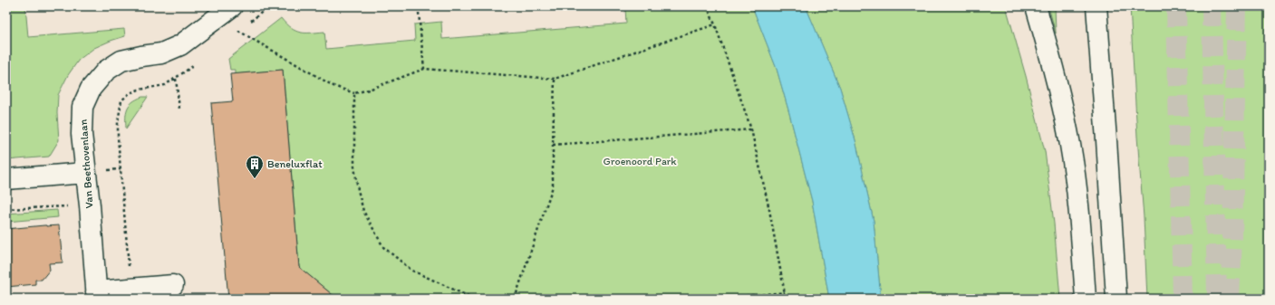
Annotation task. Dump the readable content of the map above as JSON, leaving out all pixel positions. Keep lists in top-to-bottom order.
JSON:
{
  "streets": {
    "main road": ["Van Beethovenlaan"]
  },
  "parks": ["Groenoord Park"],
  "places": {
    "building": ["Beneluxflat"]
  }
}
